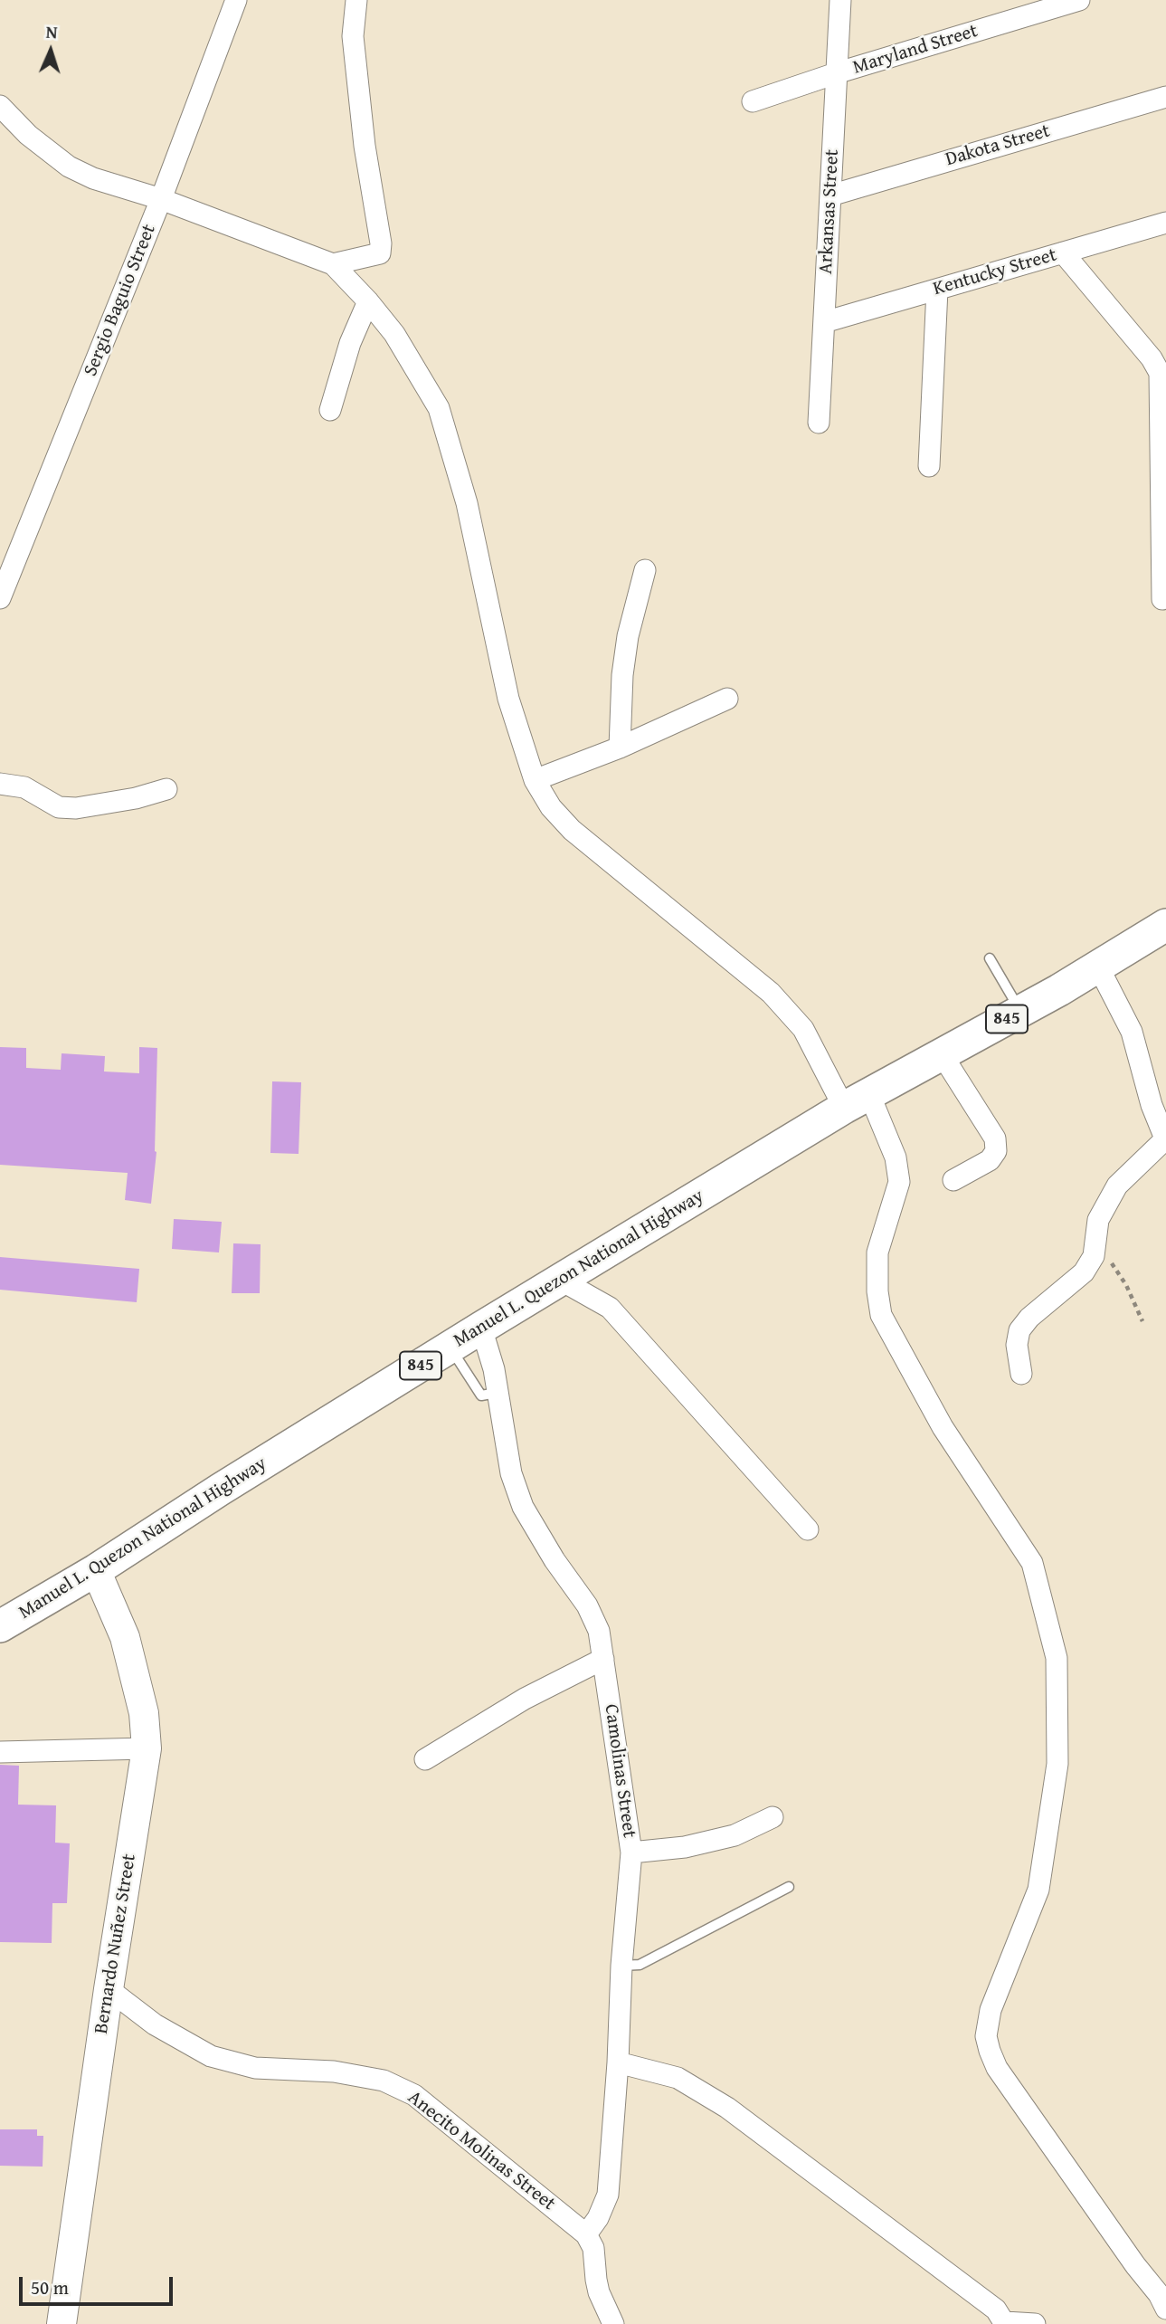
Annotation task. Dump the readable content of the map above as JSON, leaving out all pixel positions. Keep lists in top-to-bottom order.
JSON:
{
  "streets": {
    "main road": ["845", "Manuel L. Quezon National Highway"],
    "street": [
      "Maryland Street",
      "Dakota Street",
      "Arkansas Street",
      "Kentucky Street",
      "Sergio Baguio Street",
      "Camolinas Street",
      "Bernardo Nuñez Street",
      "Anecito Molinas Street"
    ]
  },
  "crossings": [
    ["Maryland Street", "Arkansas Street"],
    ["Dakota Street", "Arkansas Street"],
    ["Arkansas Street", "Kentucky Street"],
    ["Manuel L. Quezon National Highway", "Camolinas Street"],
    ["Manuel L. Quezon National Highway", "Bernardo Nuñez Street"],
    ["Camolinas Street", "Anecito Molinas Street"],
    ["Bernardo Nuñez Street", "Anecito Molinas Street"]
  ],
  "scale_bar": "50 m",
  "north": "top"
}
